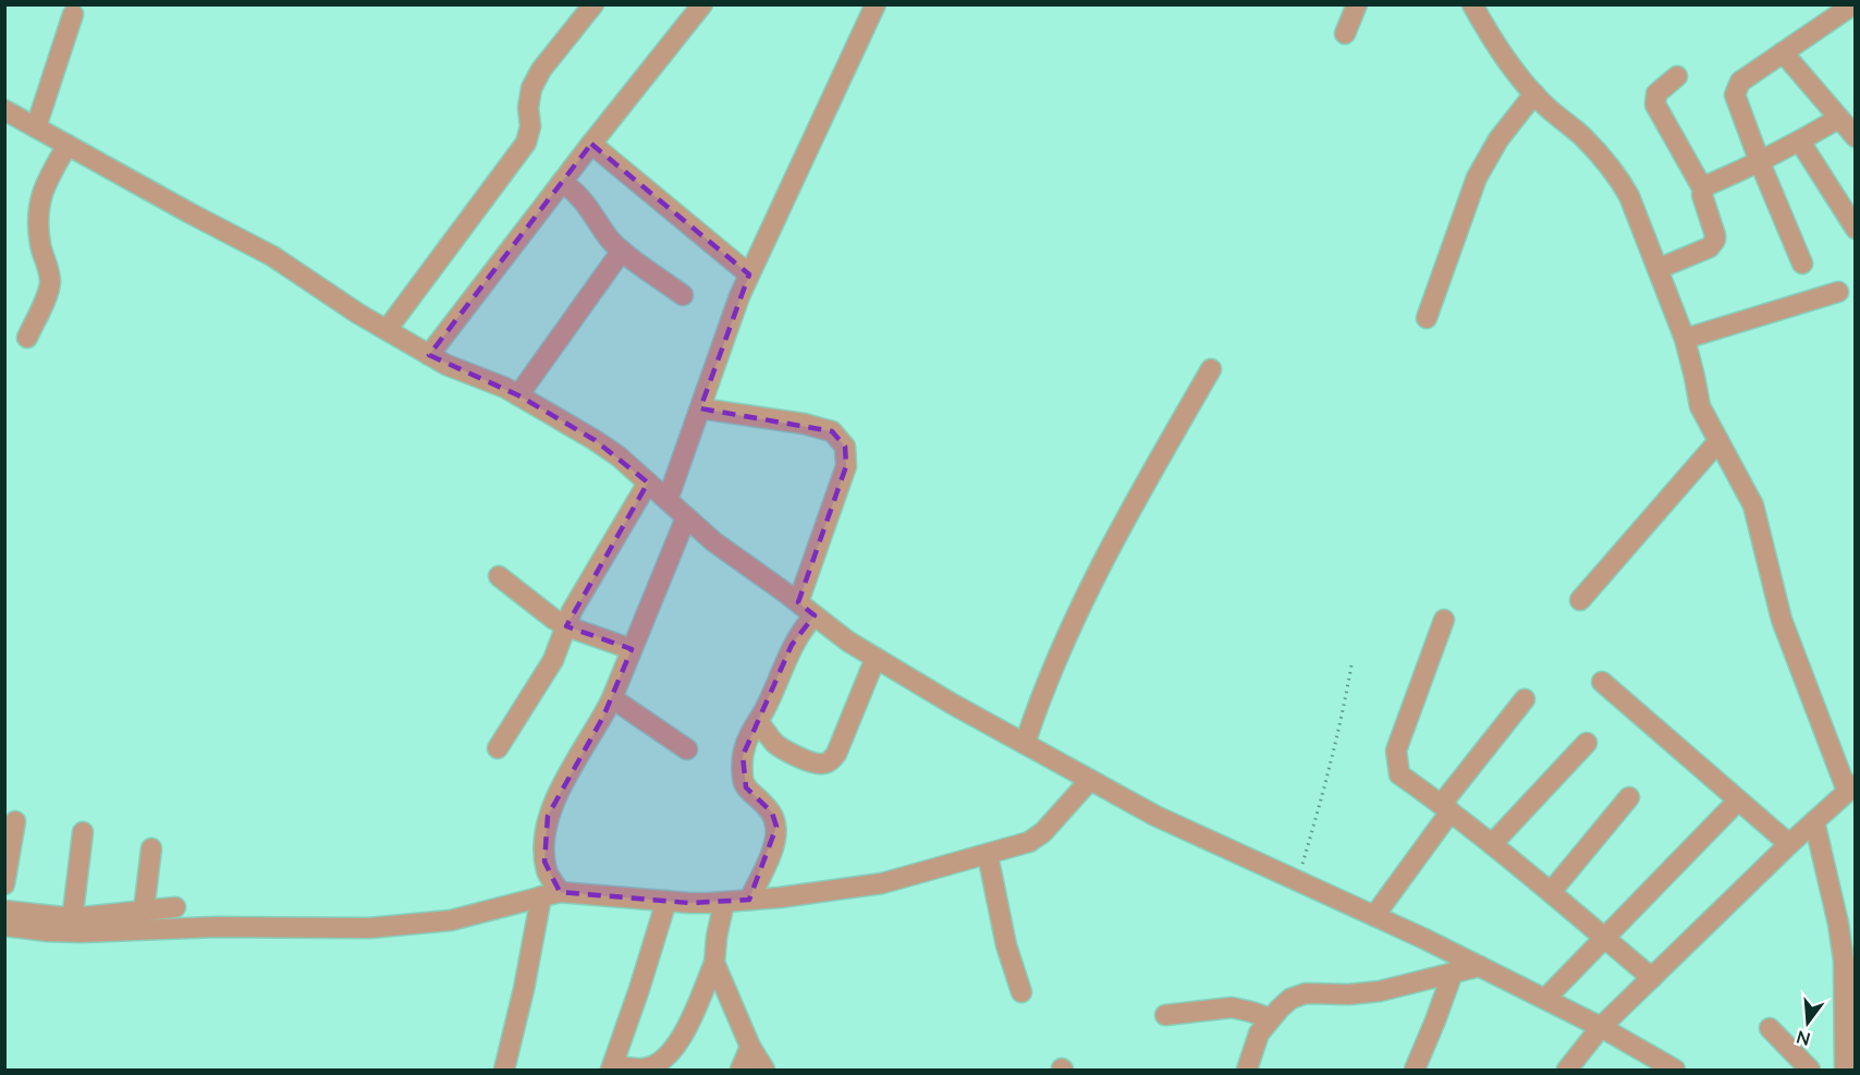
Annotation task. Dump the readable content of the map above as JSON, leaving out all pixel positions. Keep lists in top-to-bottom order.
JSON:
{
  "north": "bottom"
}
